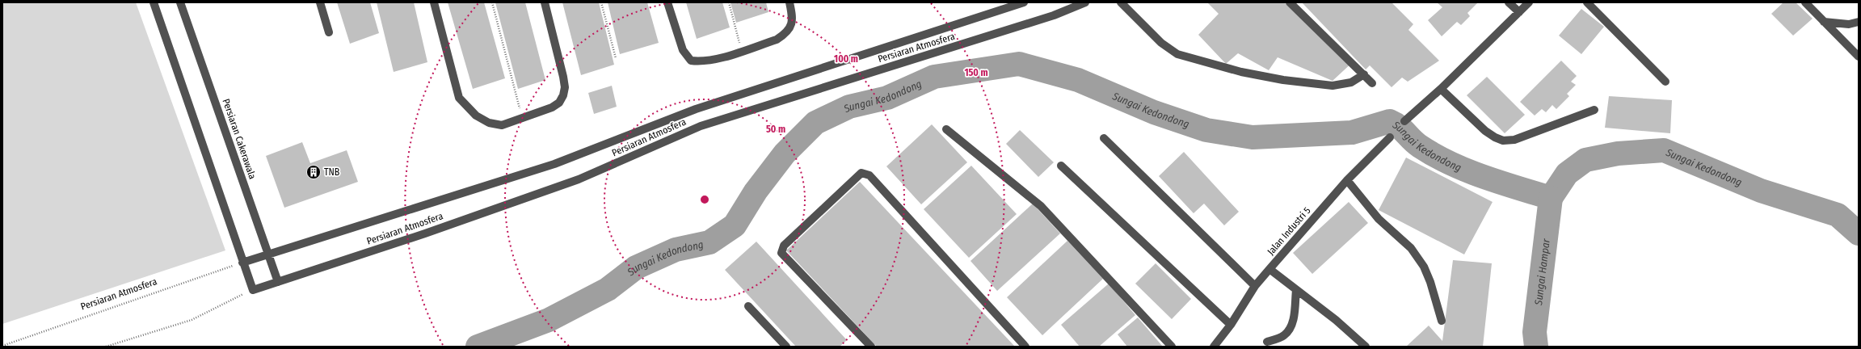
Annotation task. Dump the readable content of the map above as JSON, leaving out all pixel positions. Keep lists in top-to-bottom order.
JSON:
{
  "streets": {
    "street": ["Persiaran Atmosfera", "Persiaran Cakerawala", "Jalan Industri 5"]
  },
  "crossings": [
    ["Persiaran Atmosfera", "Persiaran Cakerawala"]
  ],
  "water": ["Sungai Kedondong", "Sungai Hampar"],
  "places": {
    "building": ["TNB"]
  },
  "rings": ["100 m", "150 m", "50 m"]
}
